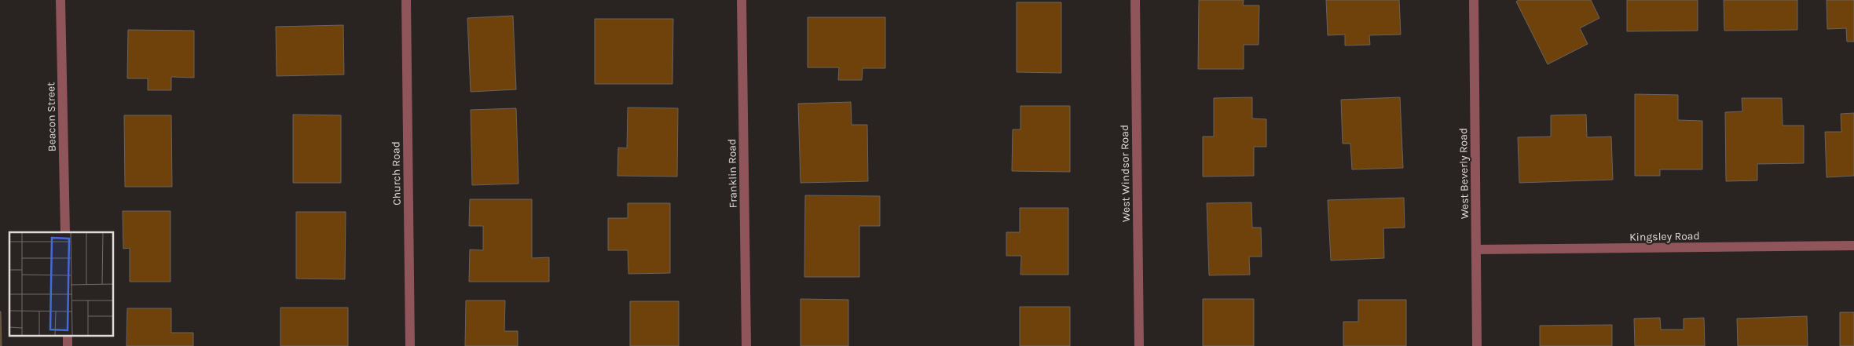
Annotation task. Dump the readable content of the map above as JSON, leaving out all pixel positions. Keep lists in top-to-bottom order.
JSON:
{
  "streets": {
    "street": [
      "Beacon Street",
      "Church Road",
      "Franklin Road",
      "West Windsor Road",
      "West Beverly Road",
      "Kingsley Road"
    ]
  },
  "crossings": [
    ["West Beverly Road", "Kingsley Road"]
  ]
}
